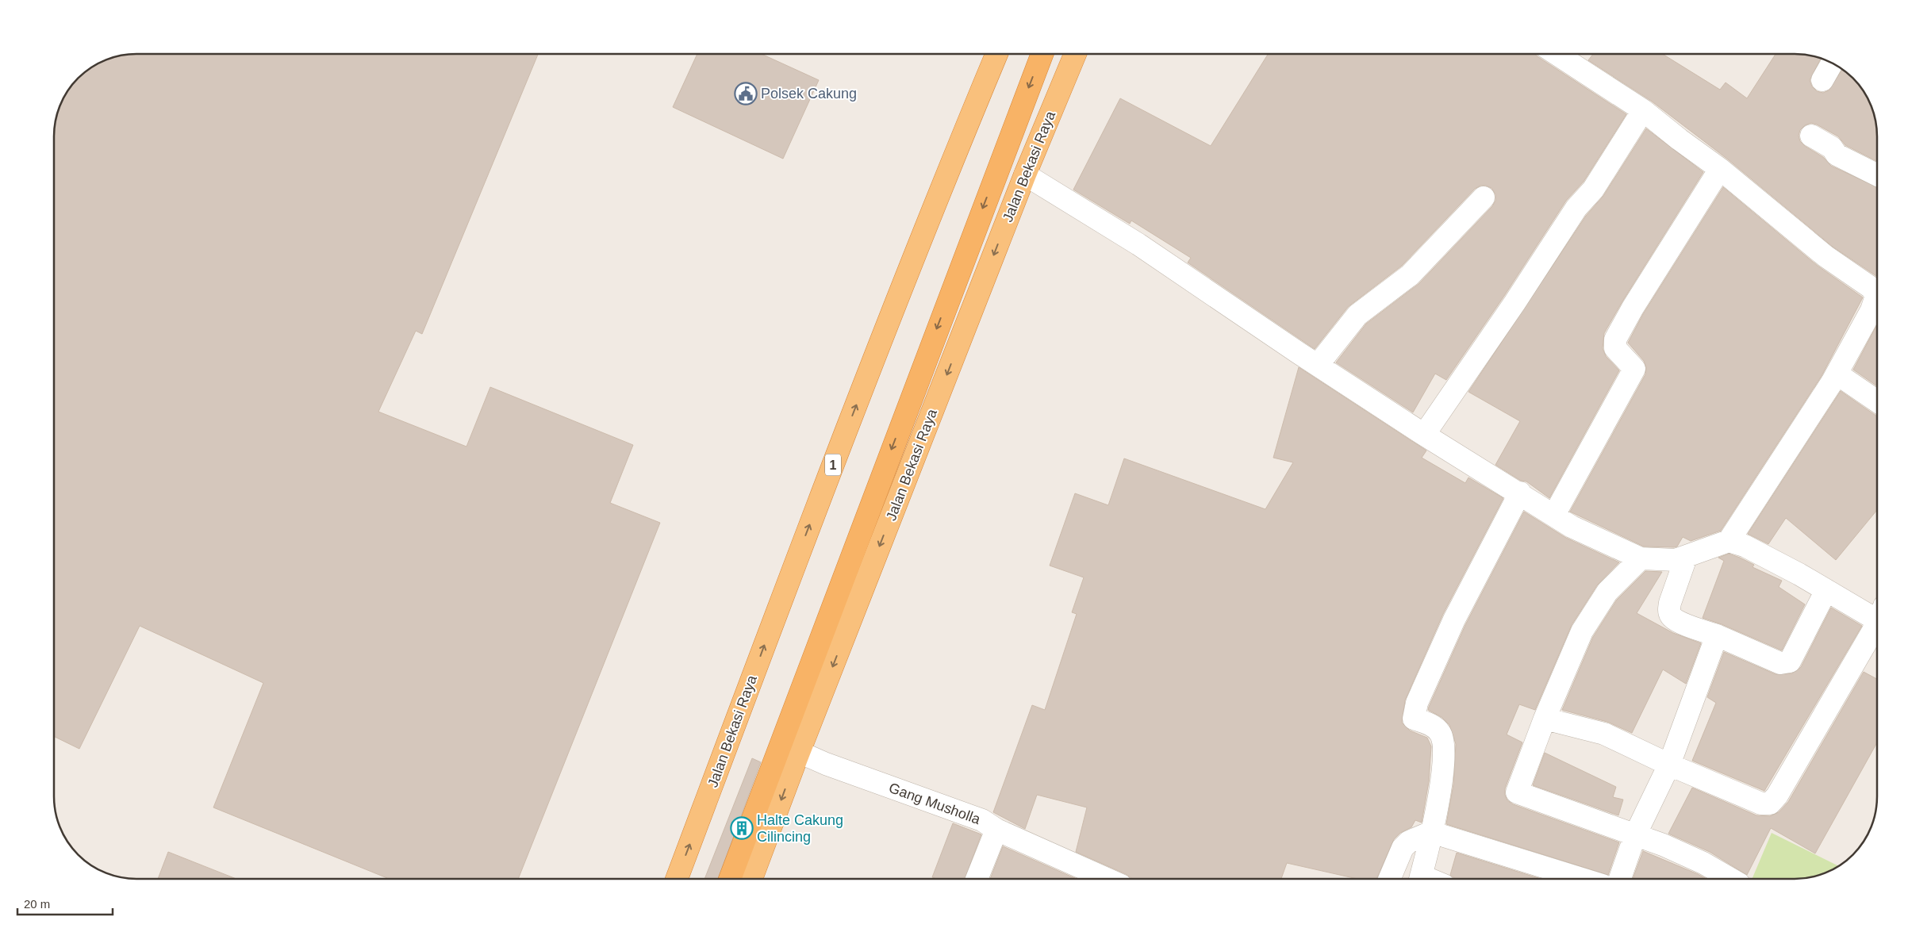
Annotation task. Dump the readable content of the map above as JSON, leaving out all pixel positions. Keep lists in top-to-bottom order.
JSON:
{
  "streets": {
    "highway": ["Jalan Bekasi Raya", "1"],
    "street": ["Gang Musholla"]
  },
  "crossings": [
    ["Jalan Bekasi Raya", "Gang Musholla"]
  ],
  "places": {
    "public building": ["Polsek Cakung"],
    "building": ["Halte Cakung Cilincing"]
  },
  "scale_bar": "20 m"
}
